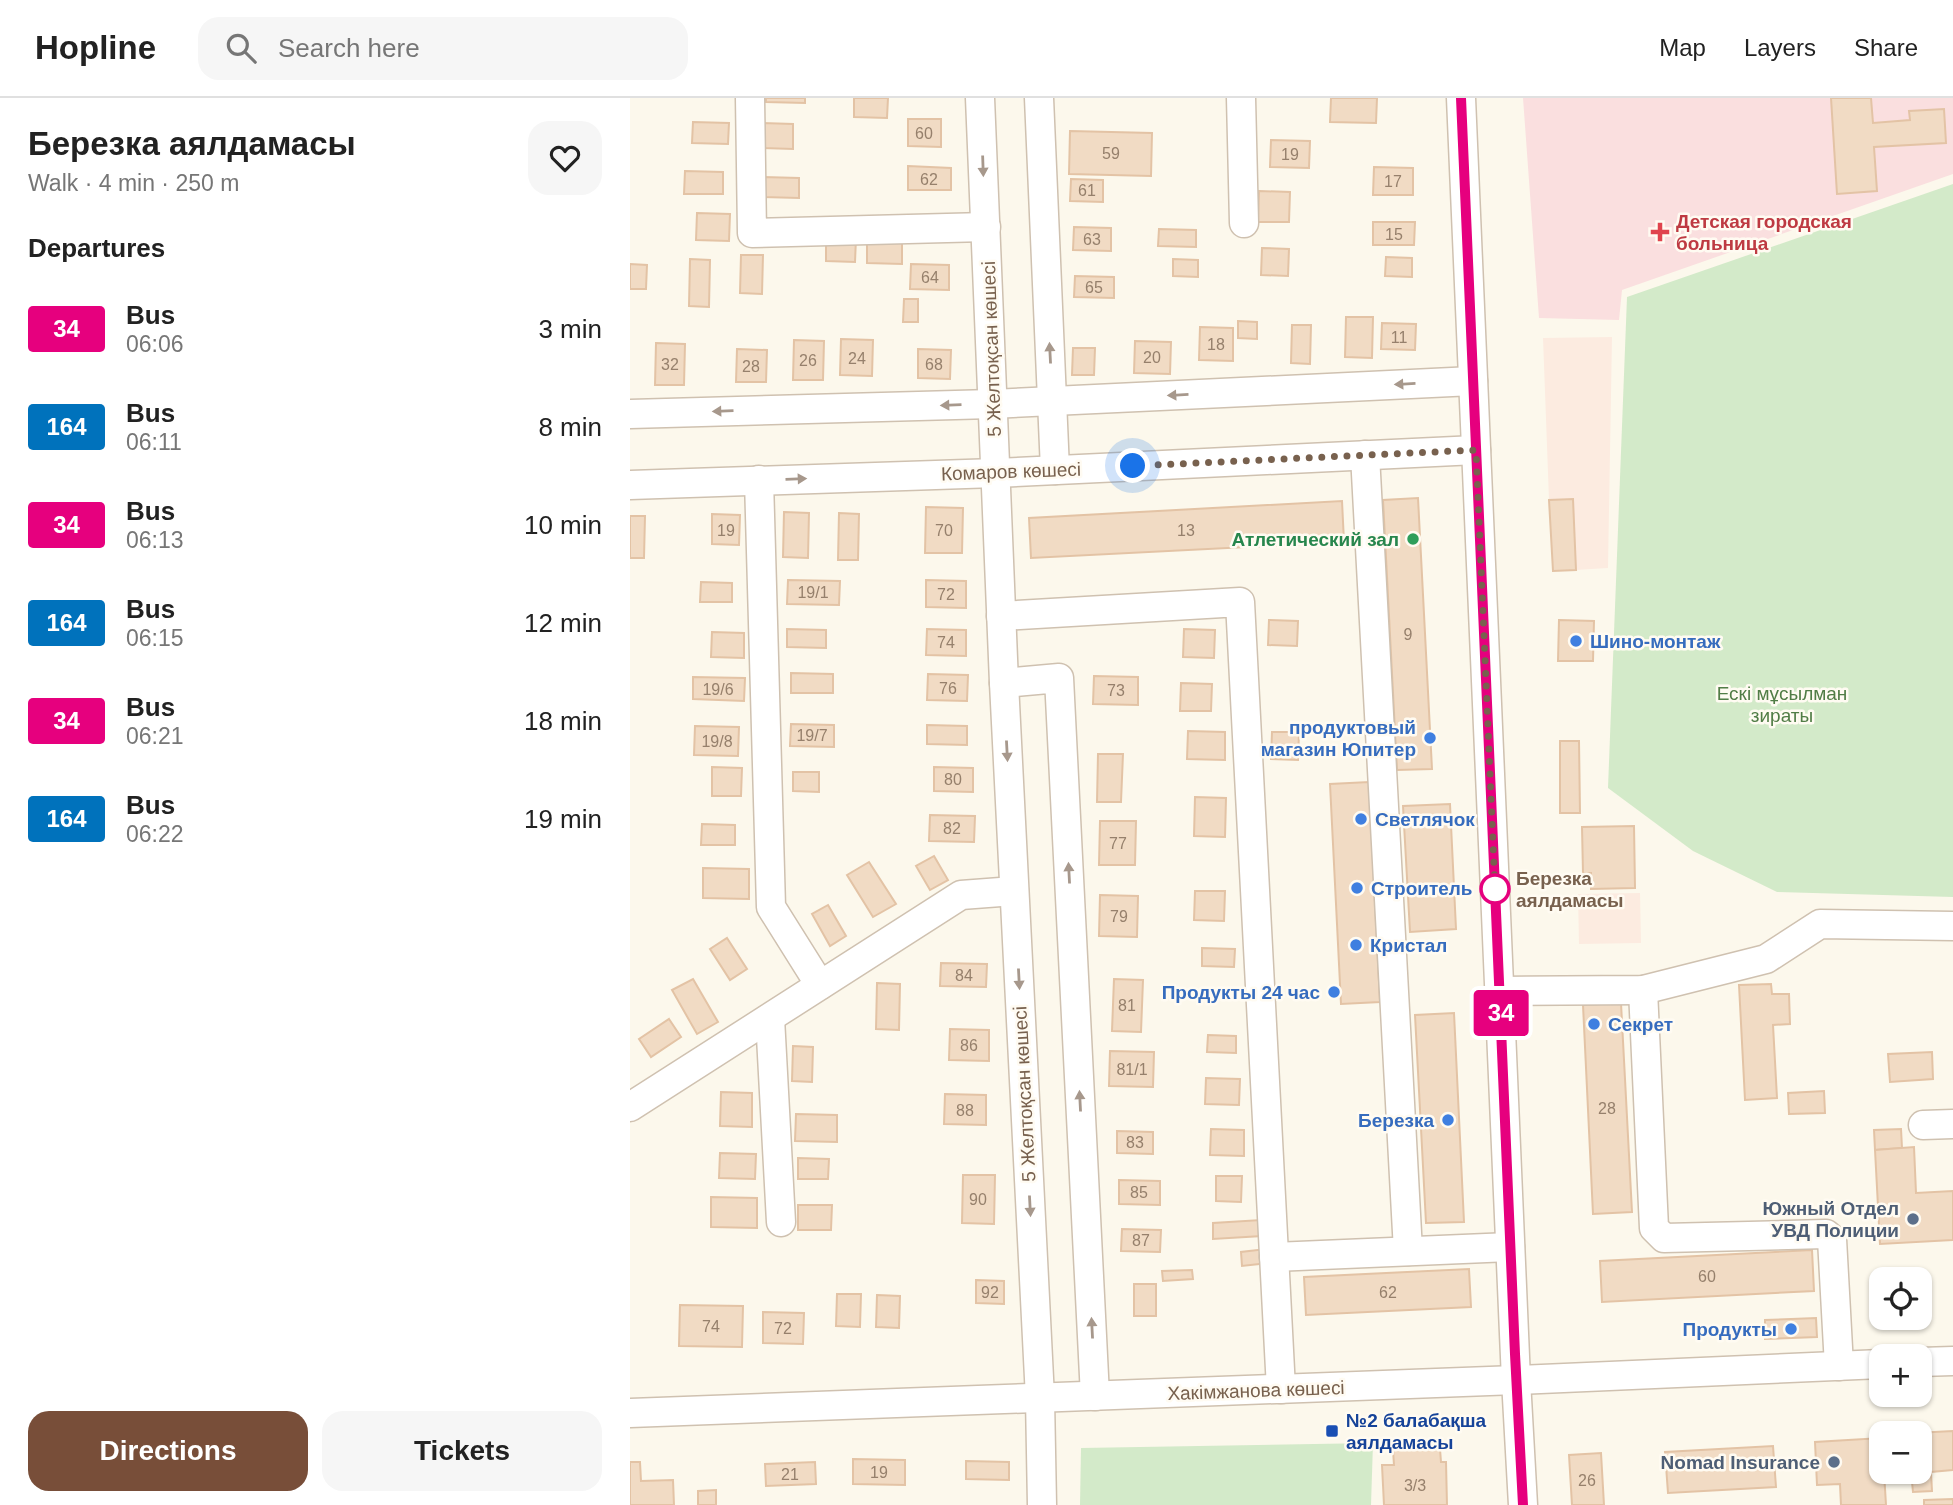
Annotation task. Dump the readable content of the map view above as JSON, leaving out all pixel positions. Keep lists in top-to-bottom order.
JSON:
{
  "streets": {
    "street": ["5 Желтоқсан көшесі", "Комаров көшесі", "Хакімжанова көшесі"]
  },
  "crossings": [
    ["5 Желтоқсан көшесі", "Комаров көшесі"],
    ["5 Желтоқсан көшесі", "Хакімжанова көшесі"]
  ],
  "parks": ["Ескі мұсылман зираты"],
  "places": {
    "health": ["Детская городская больница"],
    "other": [
      "Атлетический зал",
      "Шино-монтаж",
      "продуктовый магазин Юпитер",
      "Светлячок",
      "Строитель",
      "Березка аялдамасы",
      "Кристал",
      "Продукты 24 час",
      "Секрет",
      "Березка",
      "Южный Отдел УВД Полиции",
      "Продукты",
      "Nomad Insurance"
    ],
    "transit": ["№2 балабақша аялдамасы"]
  },
  "lines": ["bus line 34"],
  "house_numbers": [
    "60",
    "59",
    "19",
    "62",
    "17",
    "61",
    "15",
    "63",
    "64",
    "65",
    "11",
    "18",
    "20",
    "24",
    "26",
    "32",
    "68",
    "28",
    "19",
    "70",
    "13",
    "19/1",
    "72",
    "9",
    "74",
    "76",
    "19/6",
    "73",
    "19/7",
    "19/8",
    "80",
    "82",
    "77",
    "79",
    "84",
    "81",
    "86",
    "81/1",
    "28",
    "88",
    "83",
    "85",
    "90",
    "87",
    "60",
    "92",
    "62",
    "74",
    "72",
    "19",
    "21",
    "26",
    "3/3"
  ],
  "page": {
    "header": "Hopline",
    "search": "Search here",
    "nav": ["Map", "Layers", "Share"],
    "heading": [
      ["Березка аялдамасы", "Walk · 4 min · 250 m"],
      "Departures"
    ],
    "on_map": "34",
    "list": [
      {
        "mark": "34",
        "name": "Bus",
        "note": "06:06",
        "value": "3 min"
      },
      {
        "mark": "164",
        "name": "Bus",
        "note": "06:11",
        "value": "8 min"
      },
      {
        "mark": "34",
        "name": "Bus",
        "note": "06:13",
        "value": "10 min"
      },
      {
        "mark": "164",
        "name": "Bus",
        "note": "06:15",
        "value": "12 min"
      },
      {
        "mark": "34",
        "name": "Bus",
        "note": "06:21",
        "value": "18 min"
      },
      {
        "mark": "164",
        "name": "Bus",
        "note": "06:22",
        "value": "19 min"
      }
    ],
    "map_buttons": ["+", "−"],
    "buttons": ["Directions", "Tickets"]
  }
}
